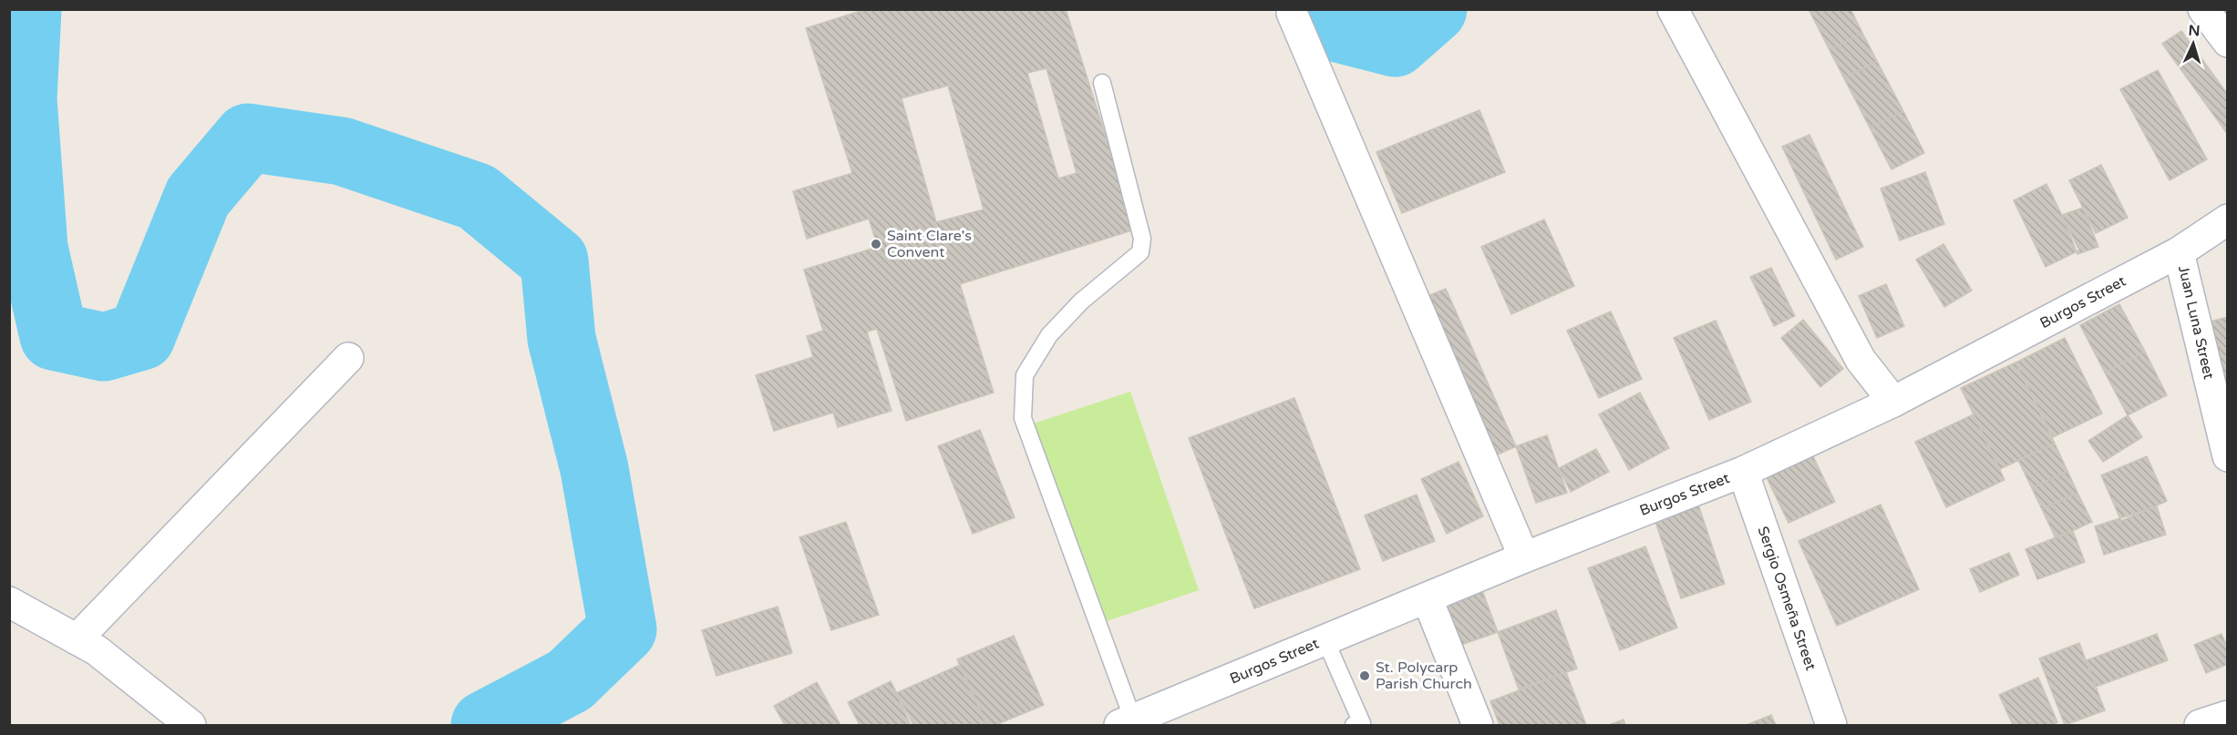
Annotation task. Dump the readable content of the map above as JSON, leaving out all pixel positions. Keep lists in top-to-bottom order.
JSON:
{
  "streets": {
    "street": ["Burgos Street", "Juan Luna Street", "Sergio Osmeña Street"]
  },
  "crossings": [
    ["Burgos Street", "Juan Luna Street"],
    ["Burgos Street", "Sergio Osmeña Street"]
  ],
  "places": ["Saint Clare's Convent", "St. Polycarp Parish Church"],
  "north": "top"
}
